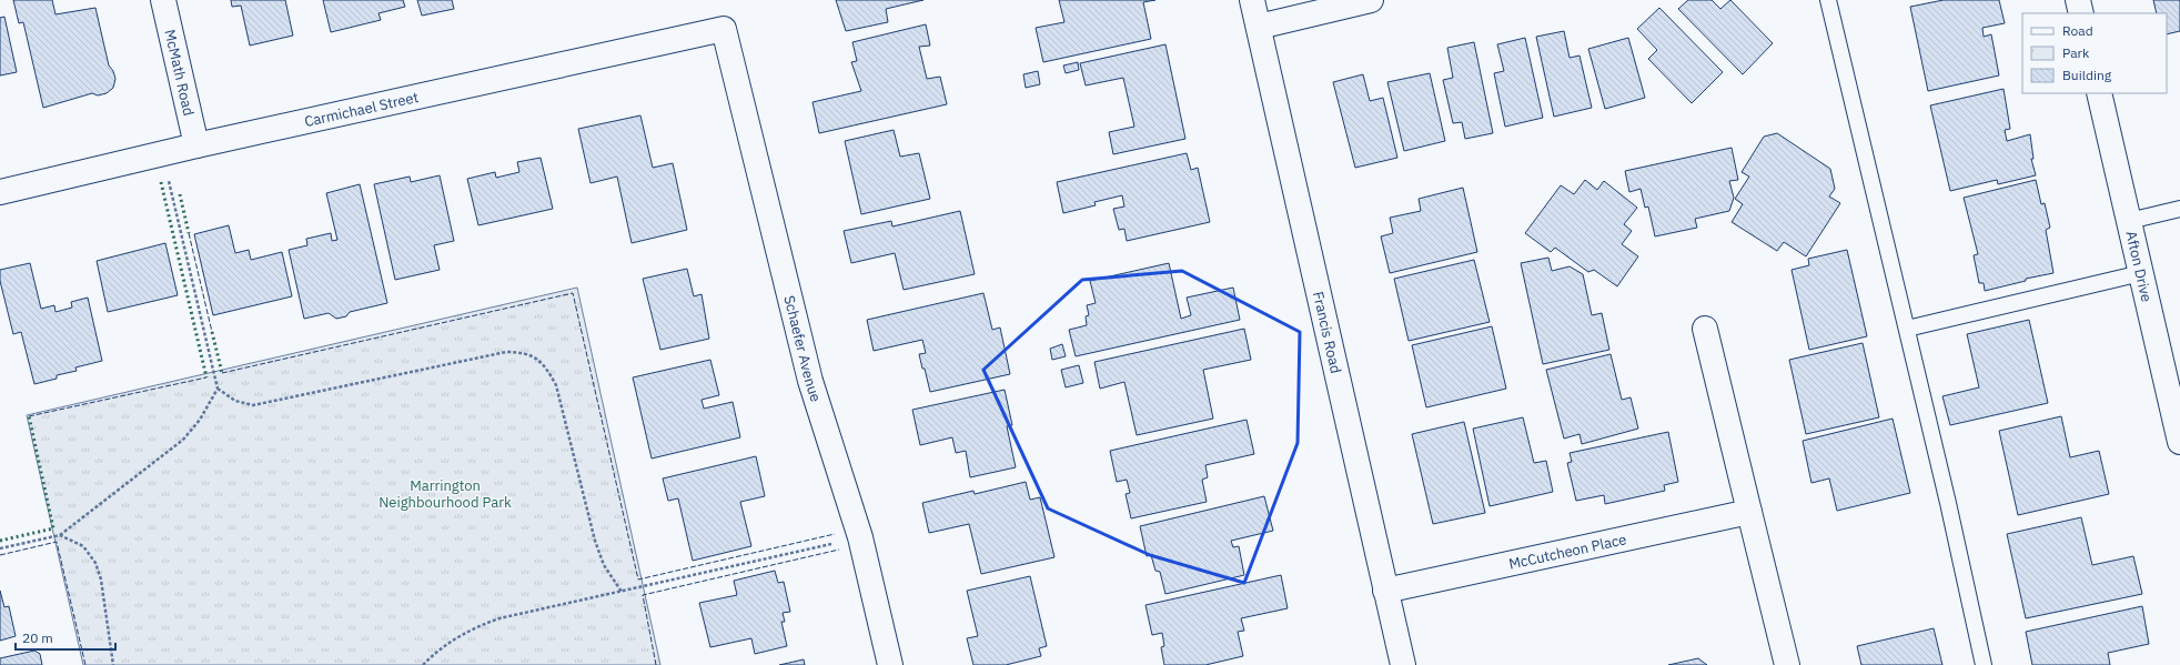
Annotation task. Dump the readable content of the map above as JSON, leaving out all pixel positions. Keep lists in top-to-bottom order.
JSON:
{
  "streets": {
    "street": [
      "McMath Road",
      "Carmichael Street",
      "Afton Drive",
      "Francis Road",
      "Schaefer Avenue",
      "McCutcheon Place"
    ]
  },
  "crossings": [
    ["McMath Road", "Carmichael Street"],
    ["Carmichael Street", "Schaefer Avenue"],
    ["Francis Road", "McCutcheon Place"]
  ],
  "parks": ["Marrington Neighbourhood Park"],
  "legend": ["Road", "Park", "Building"],
  "scale_bar": "20 m"
}
